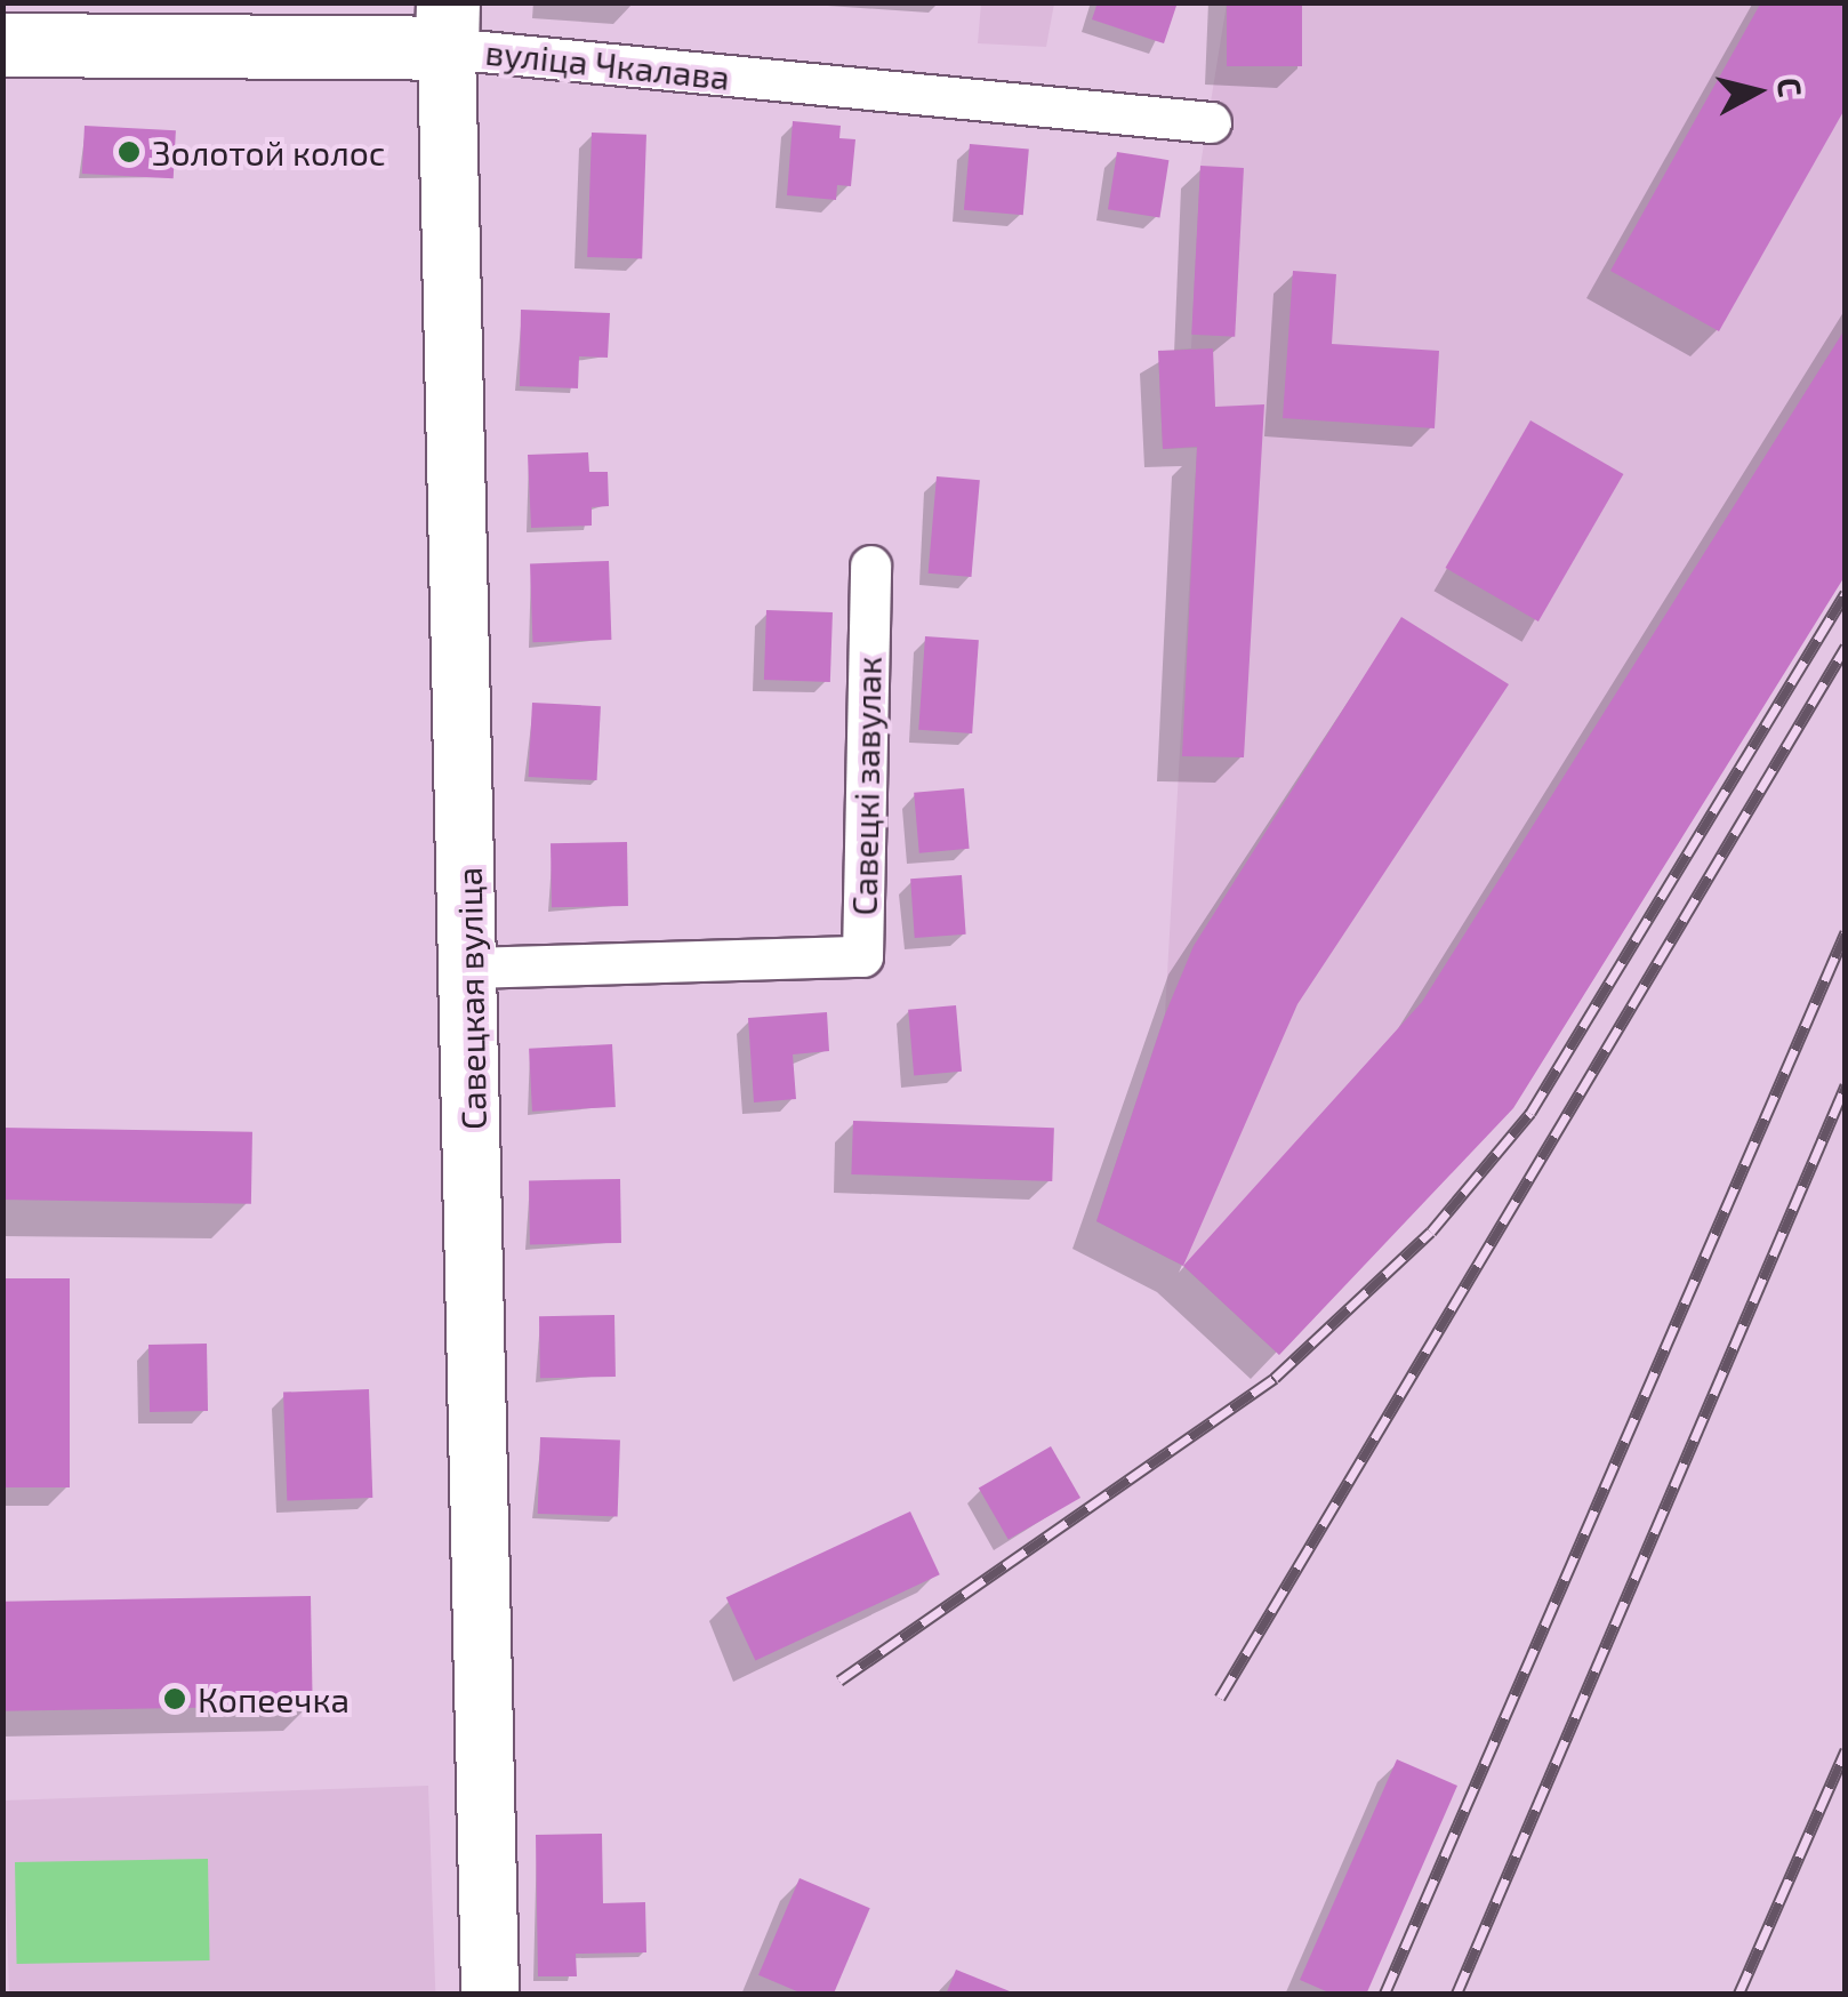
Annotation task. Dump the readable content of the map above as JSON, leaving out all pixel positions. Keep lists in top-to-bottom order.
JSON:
{
  "streets": {
    "highway": ["вуліца Чкалава"],
    "main road": ["Савецкая вуліца"],
    "street": ["Савецкі завулак"]
  },
  "crossings": [
    ["вуліца Чкалава", "Савецкая вуліца"],
    ["Савецкі завулак", "Савецкая вуліца"]
  ],
  "places": ["Золотой колос", "Копеечка"],
  "north": "right"
}
